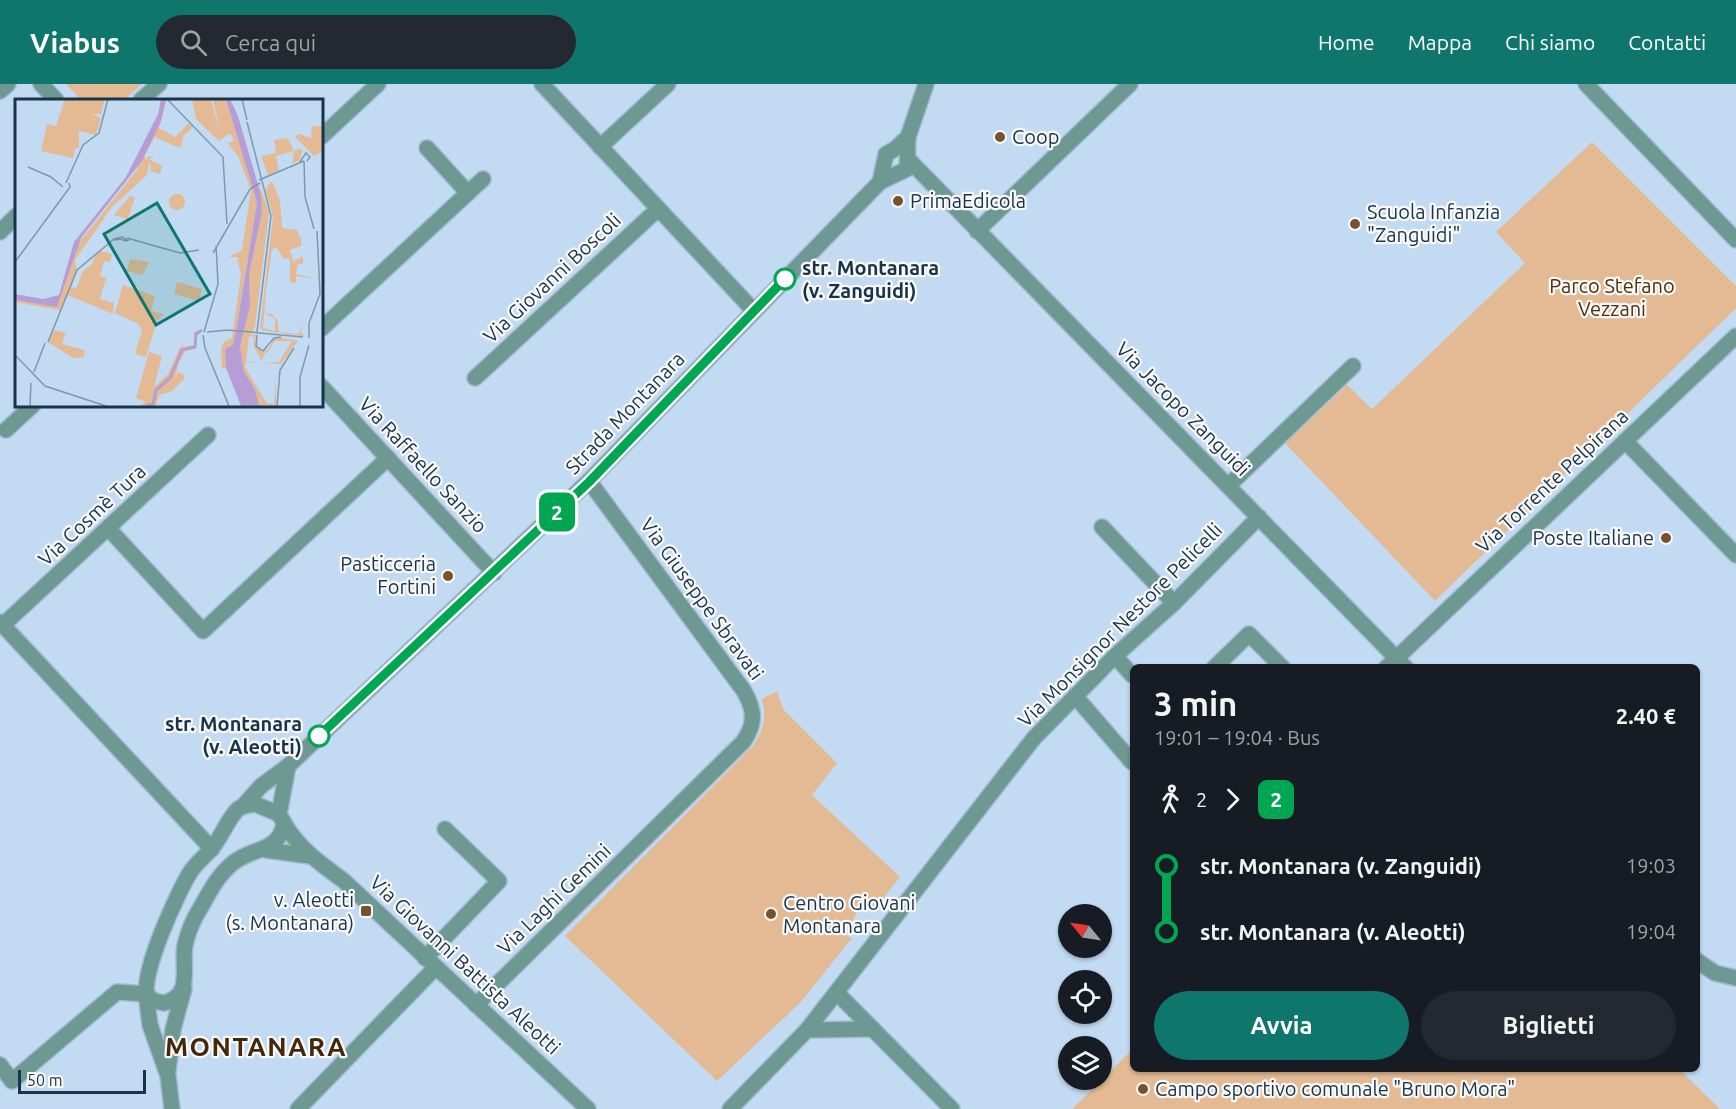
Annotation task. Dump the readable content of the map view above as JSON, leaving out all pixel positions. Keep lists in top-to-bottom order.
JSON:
{
  "streets": {
    "street": [
      "Via Giovanni Boscoli",
      "Via Jacopo Zanguidi",
      "Strada Montanara",
      "Via Raffaello Sanzio",
      "Via Torrente Pelpirana",
      "Via Cosmè Tura",
      "Via Giuseppe Sbravati",
      "Via Monsignor Nestore Pelicelli",
      "Via Laghi Gemini",
      "Via Giovanni Battista Aleotti"
    ]
  },
  "crossings": [
    ["Via Jacopo Zanguidi", "Strada Montanara"],
    ["Via Jacopo Zanguidi", "Via Torrente Pelpirana"],
    ["Via Jacopo Zanguidi", "Via Monsignor Nestore Pelicelli"],
    ["Strada Montanara", "Via Raffaello Sanzio"],
    ["Strada Montanara", "Via Giuseppe Sbravati"],
    ["Strada Montanara", "Via Giovanni Battista Aleotti"],
    ["Via Giuseppe Sbravati", "Via Laghi Gemini"],
    ["Via Laghi Gemini", "Via Giovanni Battista Aleotti"]
  ],
  "districts": ["MONTANARA"],
  "parks": ["Parco Stefano Vezzani"],
  "places": {
    "other": [
      "Coop",
      "PrimaEdicola",
      "Scuola Infanzia \"Zanguidi\"",
      "str. Montanara (v. Zanguidi)",
      "Poste Italiane",
      "Pasticceria Fortini",
      "str. Montanara (v. Aleotti)",
      "Centro Giovani Montanara",
      "Campo sportivo comunale \"Bruno Mora\""
    ],
    "transit": ["v. Aleotti (s. Montanara)"]
  },
  "lines": ["bus line 2"],
  "scale_bar": "50 m",
  "north": "top left",
  "page": {
    "header": "Viabus",
    "search": "Cerca qui",
    "nav": [
      "Home",
      "Mappa",
      "Chi siamo",
      "Contatti"
    ],
    "on_map": "2",
    "heading": ["3 min", "19:01 – 19:04 · Bus", "2.40 €"],
    "legs": ["2", "2"],
    "list": [
      {
        "name": "str. Montanara (v. Zanguidi)",
        "value": "19:03"
      },
      {
        "name": "str. Montanara (v. Aleotti)",
        "value": "19:04"
      }
    ],
    "buttons": ["Avvia", "Biglietti"],
    "scale": "50 m"
  }
}
